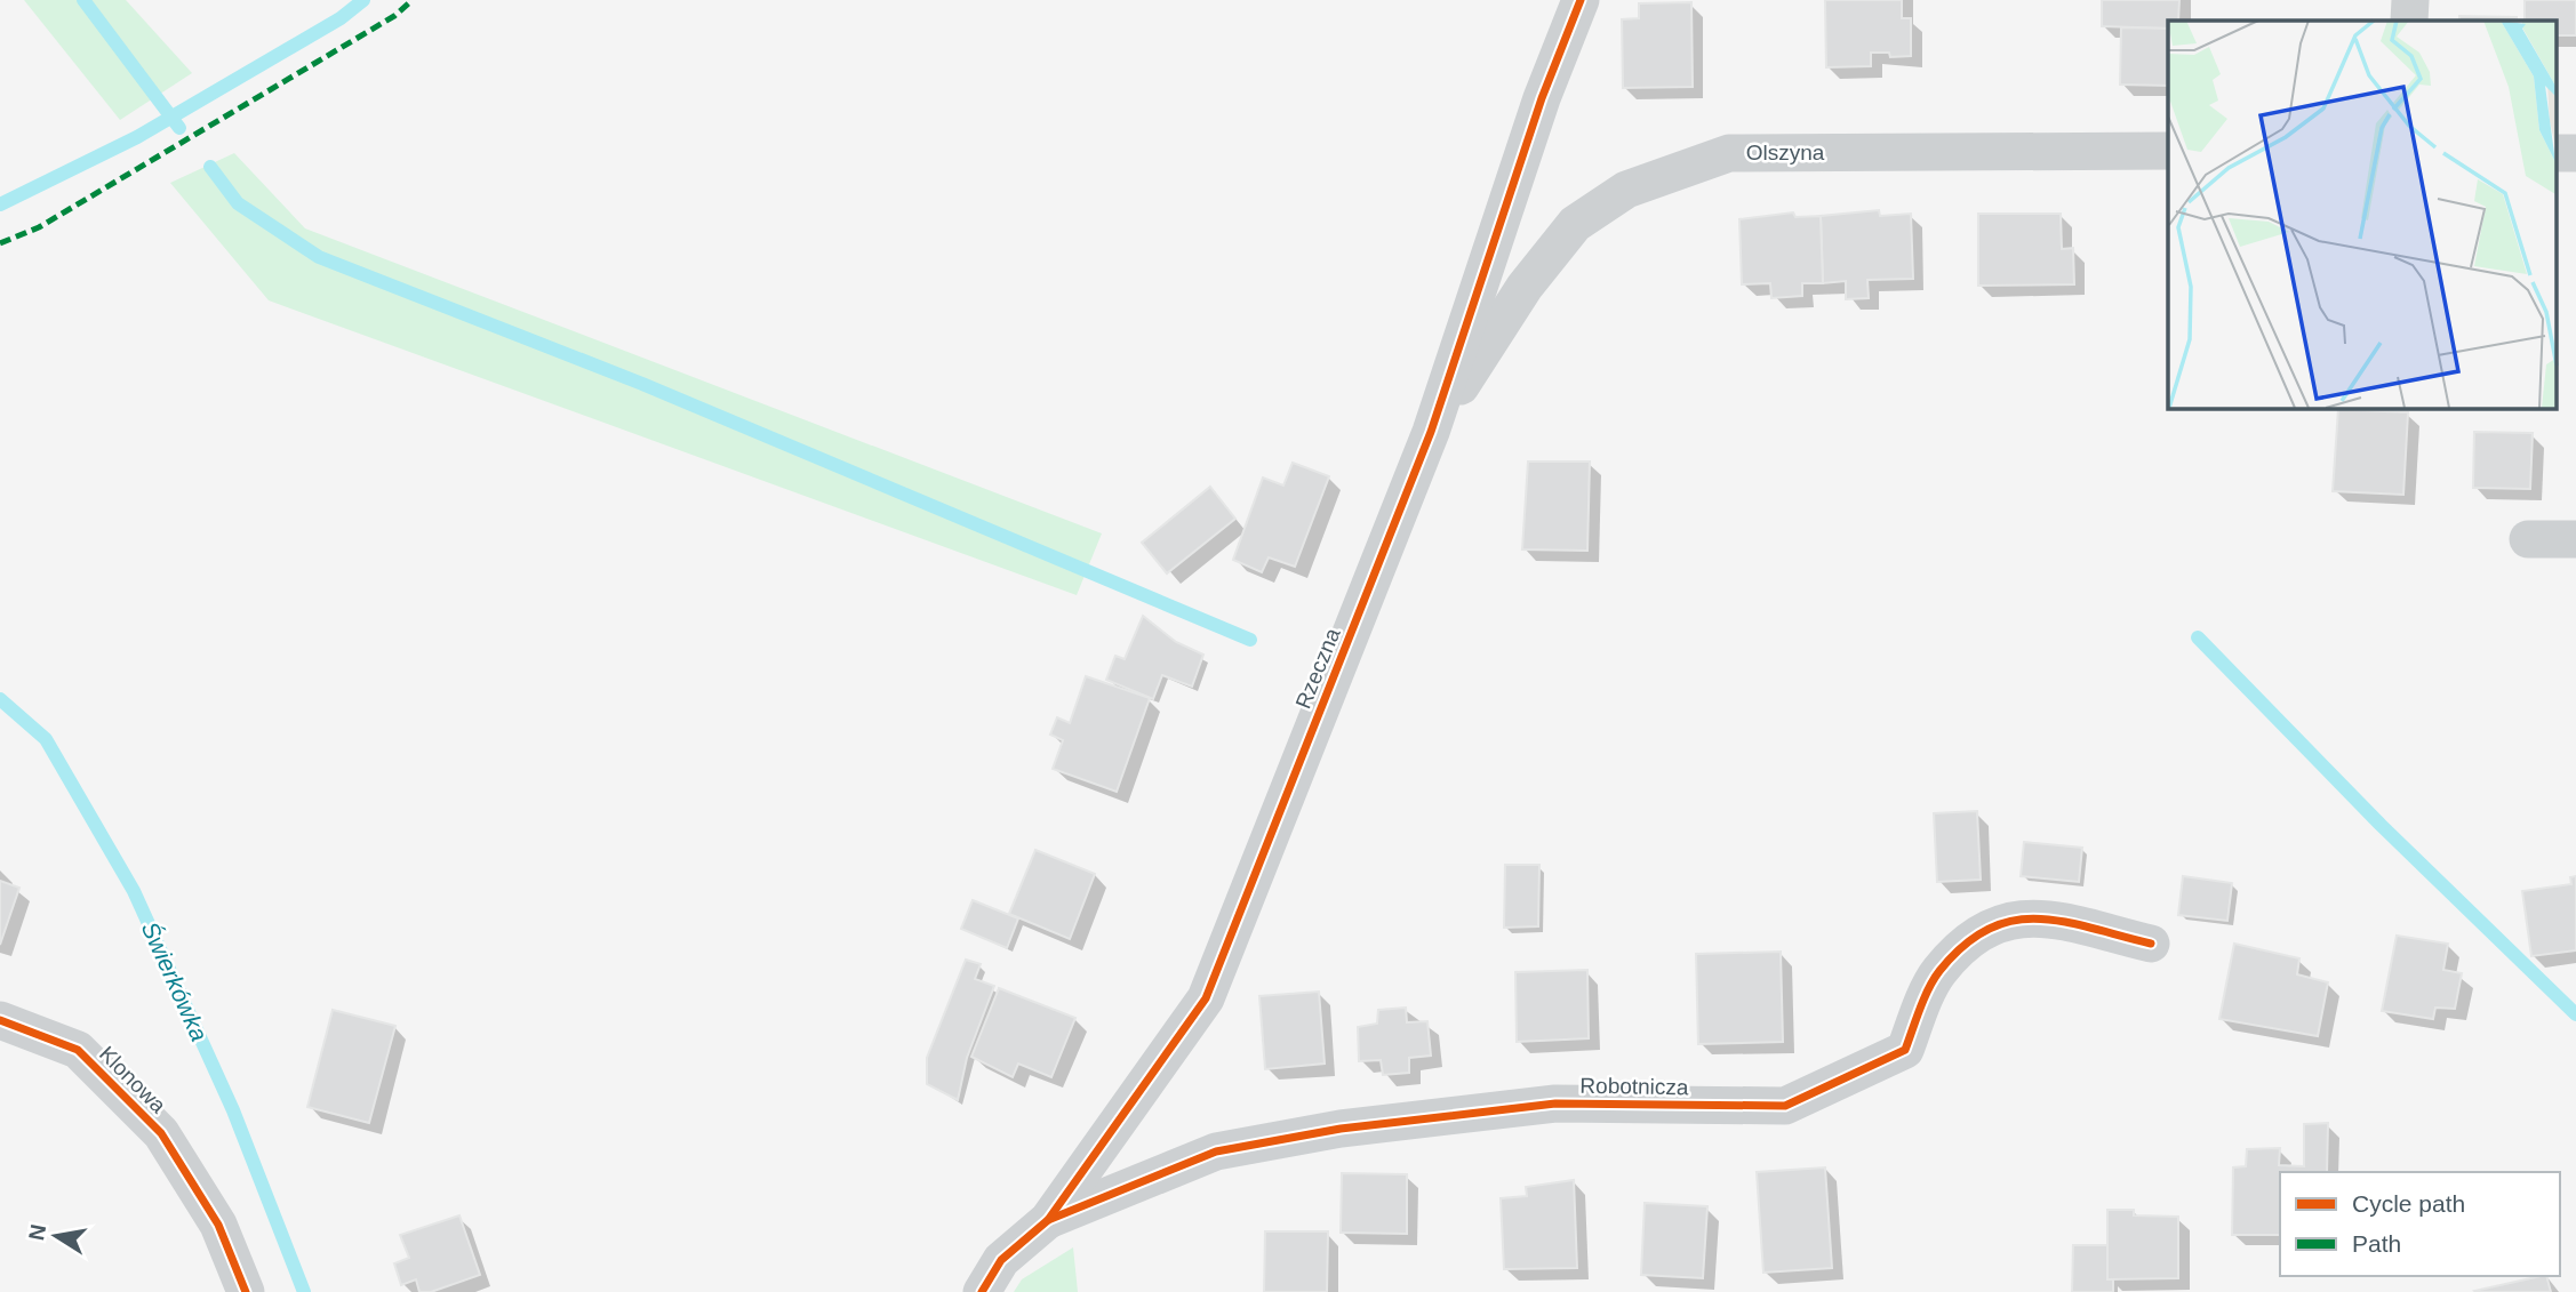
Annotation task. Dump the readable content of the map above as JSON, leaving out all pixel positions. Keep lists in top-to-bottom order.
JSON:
{
  "streets": {
    "street": [
      "Olszyna",
      "Rzeczna",
      "Klonowa",
      "Robotnicza"
    ]
  },
  "crossings": [
    ["Olszyna", "Rzeczna"],
    ["Rzeczna", "Robotnicza"]
  ],
  "water": ["Świerkówka"],
  "legend": ["Cycle path", "Path"],
  "north": "left"
}
